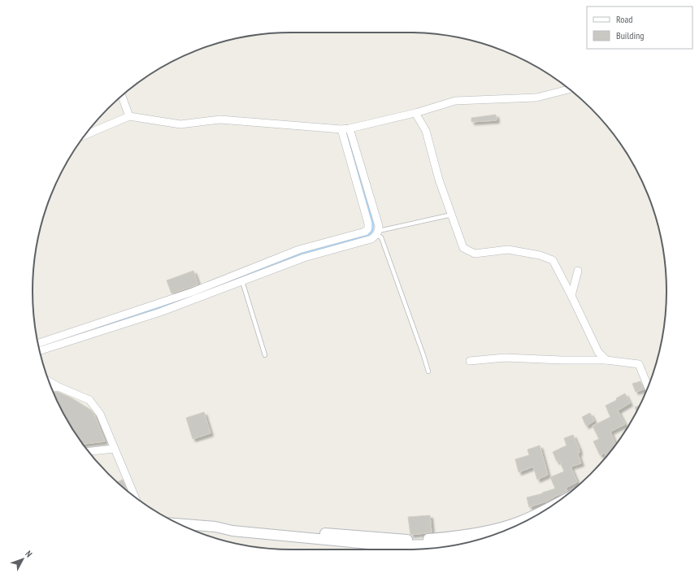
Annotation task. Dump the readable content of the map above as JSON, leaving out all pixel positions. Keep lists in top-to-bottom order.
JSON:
{
  "legend": ["Road", "Building"],
  "north": "top right"
}
